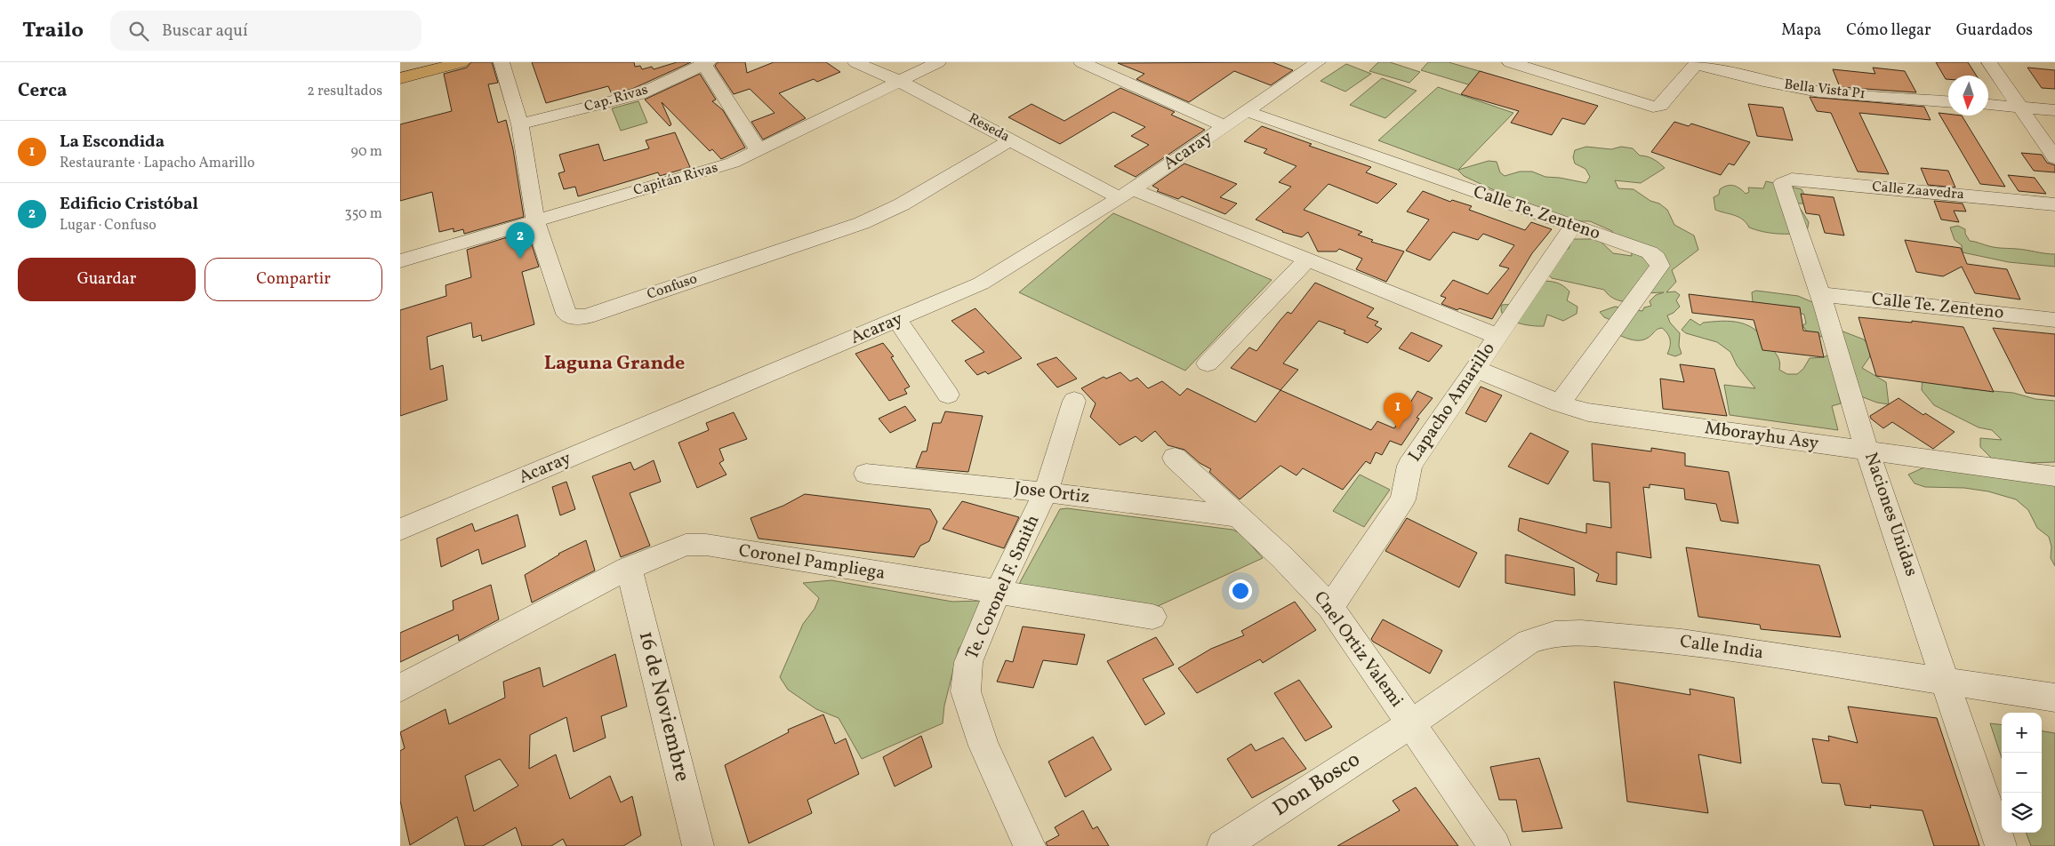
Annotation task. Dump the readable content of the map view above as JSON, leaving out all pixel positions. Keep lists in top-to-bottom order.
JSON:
{
  "streets": {
    "street": [
      "Bella Vista P1",
      "Cap. Rivas",
      "Reseda",
      "Acaray",
      "Capitán Rivas",
      "Calle Zaavedra",
      "Calle Te. Zenteno",
      "Confuso",
      "Lapacho Amarillo",
      "Mborayhu Asy",
      "Jose Ortiz",
      "Naciones Unidas",
      "Coronel Pampliega",
      "Te. Coronel F. Smith",
      "Calle India",
      "Cnel Ortiz Valemi",
      "16 de Noviembre",
      "Don Bosco"
    ]
  },
  "crossings": [
    ["Cap. Rivas", "Confuso"],
    ["Reseda", "Acaray"],
    ["Reseda", "Capitán Rivas"],
    ["Reseda", "Confuso"],
    ["Reseda", "Lapacho Amarillo"],
    ["Acaray", "Calle Te. Zenteno"],
    ["Capitán Rivas", "Confuso"],
    ["Calle Zaavedra", "Naciones Unidas"],
    ["Calle Te. Zenteno", "Lapacho Amarillo"],
    ["Calle Te. Zenteno", "Mborayhu Asy"],
    ["Calle Te. Zenteno", "Naciones Unidas"],
    ["Lapacho Amarillo", "Mborayhu Asy"],
    ["Lapacho Amarillo", "Cnel Ortiz Valemi"],
    ["Mborayhu Asy", "Naciones Unidas"],
    ["Jose Ortiz", "Te. Coronel F. Smith"],
    ["Jose Ortiz", "Cnel Ortiz Valemi"],
    ["Naciones Unidas", "Calle India"],
    ["Coronel Pampliega", "Te. Coronel F. Smith"],
    ["Coronel Pampliega", "16 de Noviembre"],
    ["Calle India", "Cnel Ortiz Valemi"],
    ["Calle India", "Don Bosco"],
    ["Cnel Ortiz Valemi", "Don Bosco"]
  ],
  "districts": ["Laguna Grande"],
  "north": "bottom",
  "page": {
    "header": "Trailo",
    "search": "Buscar aquí",
    "nav": ["Mapa", "Cómo llegar", "Guardados"],
    "heading": ["Cerca", "2 resultados"],
    "list": [
      {
        "mark": "1",
        "name": "La Escondida",
        "note": "Restaurante · Lapacho Amarillo",
        "value": "90 m"
      },
      {
        "mark": "2",
        "name": "Edificio Cristóbal",
        "note": "Lugar · Confuso",
        "value": "350 m"
      }
    ],
    "pins": ["2", "1"],
    "buttons": ["Guardar", "Compartir"],
    "map_buttons": ["+", "−"]
  }
}
